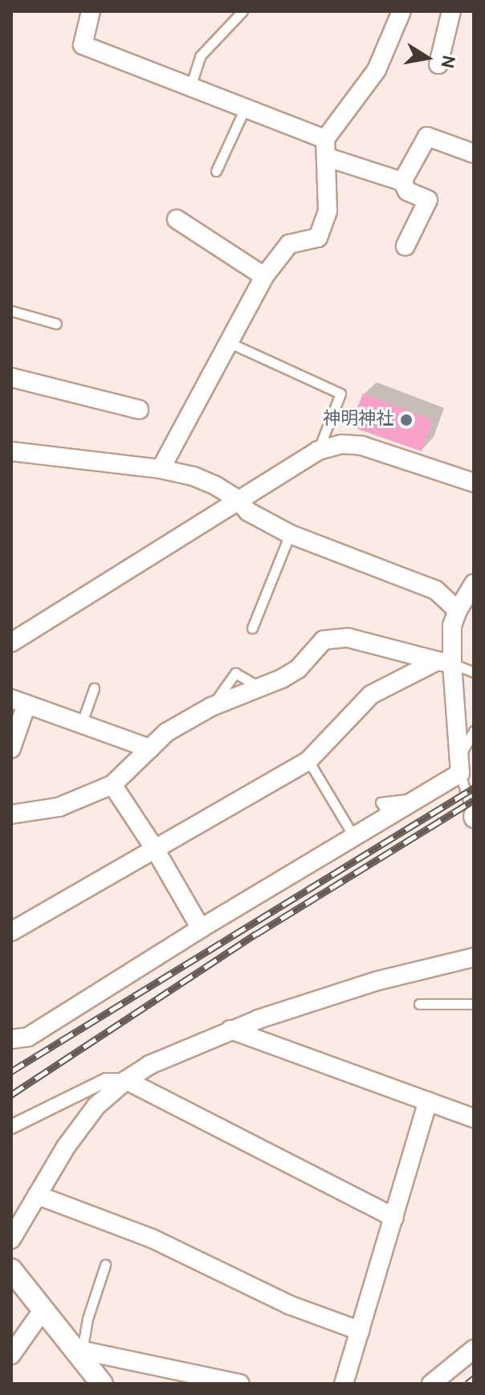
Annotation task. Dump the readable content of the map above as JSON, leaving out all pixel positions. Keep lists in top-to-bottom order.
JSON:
{
  "places": ["神明神社"],
  "north": "right"
}
